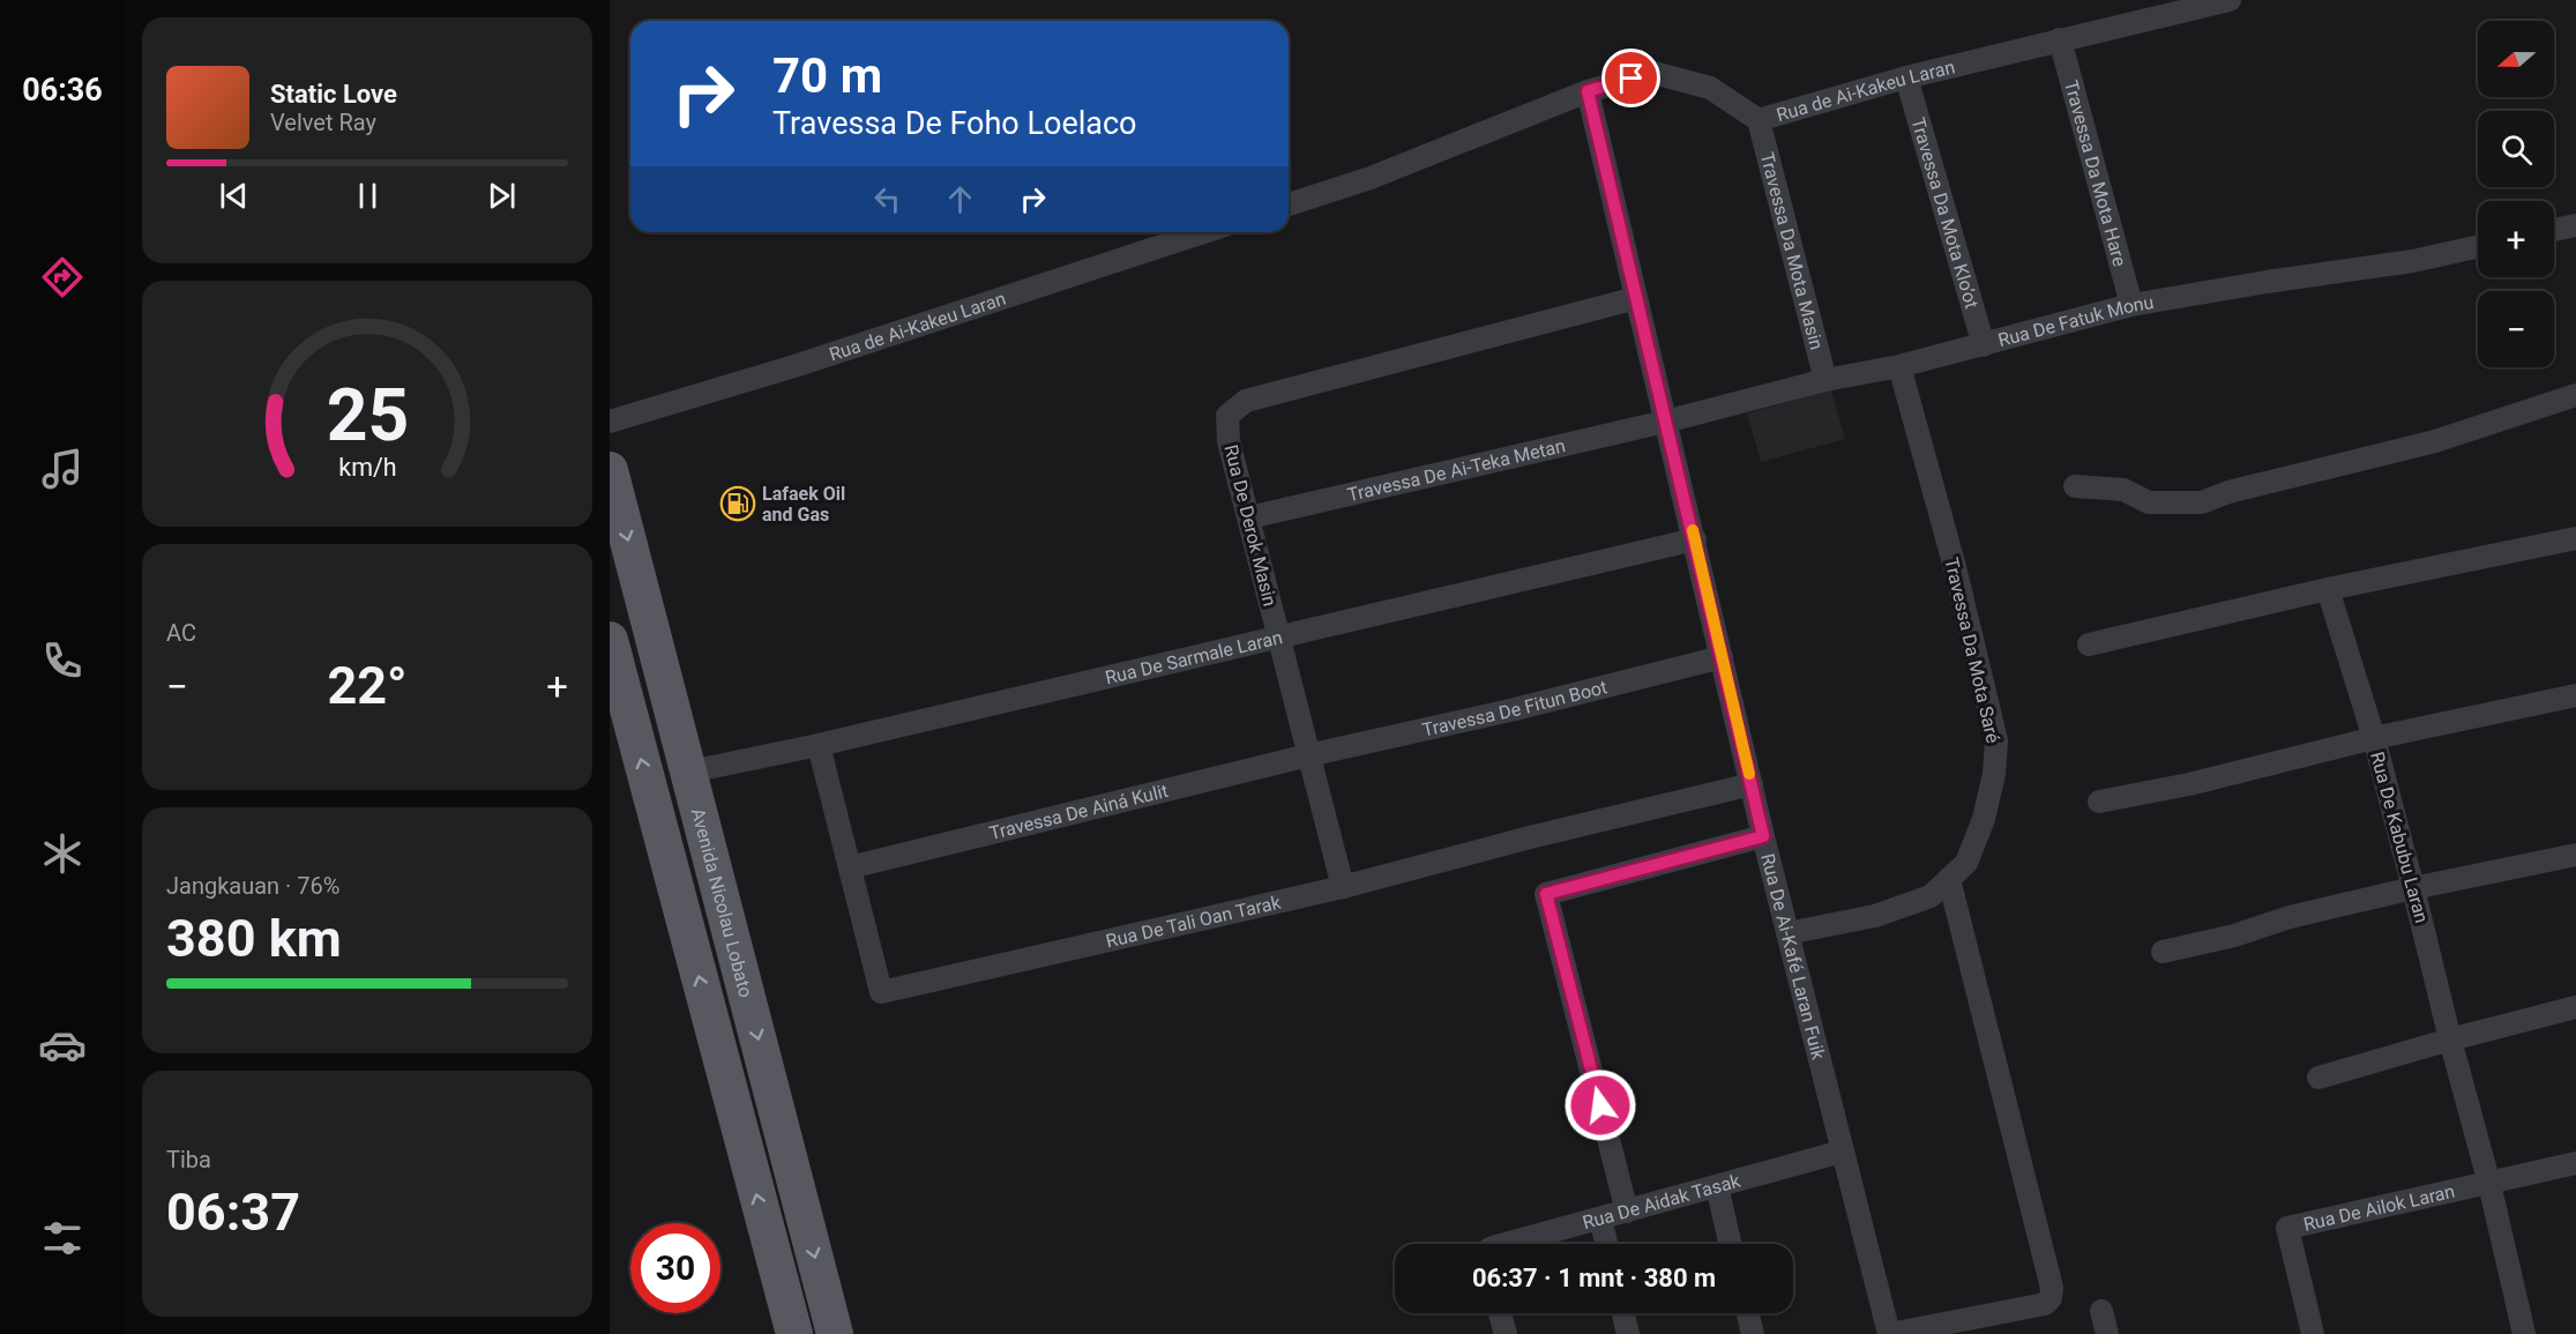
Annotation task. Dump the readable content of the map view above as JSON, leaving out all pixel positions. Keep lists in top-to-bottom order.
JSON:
{
  "streets": {
    "main road": ["Avenida Nicolau Lobato"],
    "street": [
      "Rua de Ai-Kakeu Laran",
      "Travessa Da Mota Hare",
      "Travessa Da Mota Klo’ot",
      "Travessa Da Mota Masin",
      "Rua De Fatuk Monu",
      "Travessa De Ai-Teka Metan",
      "Rua De Derok Masin",
      "Travessa Da Mota Saré",
      "Rua De Sarmale Laran",
      "Travessa De Fitun Boot",
      "Travessa De Ainá Kulit",
      "Rua De Kabubu Laran",
      "Rua De Tali Oan Tarak",
      "Rua De Ai-Kafé Laran Fuik",
      "Rua De Aidak Tasak",
      "Rua De Ailok Laran"
    ]
  },
  "crossings": [
    ["Rua de Ai-Kakeu Laran", "Travessa Da Mota Hare"],
    ["Rua de Ai-Kakeu Laran", "Travessa Da Mota Klo’ot"],
    ["Rua de Ai-Kakeu Laran", "Travessa Da Mota Masin"],
    ["Rua de Ai-Kakeu Laran", "Rua De Ai-Kafé Laran Fuik"],
    ["Travessa Da Mota Hare", "Rua De Fatuk Monu"],
    ["Travessa Da Mota Klo’ot", "Rua De Fatuk Monu"],
    ["Travessa Da Mota Masin", "Rua De Fatuk Monu"],
    ["Rua De Fatuk Monu", "Travessa De Ai-Teka Metan"],
    ["Rua De Fatuk Monu", "Travessa Da Mota Saré"],
    ["Rua De Fatuk Monu", "Rua De Ai-Kafé Laran Fuik"],
    ["Travessa De Ai-Teka Metan", "Rua De Derok Masin"],
    ["Travessa De Ai-Teka Metan", "Rua De Ai-Kafé Laran Fuik"],
    ["Rua De Derok Masin", "Rua De Sarmale Laran"],
    ["Rua De Derok Masin", "Travessa De Fitun Boot"],
    ["Rua De Derok Masin", "Travessa De Ainá Kulit"],
    ["Rua De Derok Masin", "Rua De Tali Oan Tarak"],
    ["Rua De Derok Masin", "Rua De Ai-Kafé Laran Fuik"],
    ["Travessa Da Mota Saré", "Rua De Ai-Kafé Laran Fuik"],
    ["Rua De Sarmale Laran", "Avenida Nicolau Lobato"],
    ["Rua De Sarmale Laran", "Rua De Tali Oan Tarak"],
    ["Rua De Sarmale Laran", "Rua De Ai-Kafé Laran Fuik"],
    ["Travessa De Fitun Boot", "Travessa De Ainá Kulit"],
    ["Travessa De Fitun Boot", "Rua De Ai-Kafé Laran Fuik"],
    ["Travessa De Ainá Kulit", "Rua De Tali Oan Tarak"],
    ["Rua De Kabubu Laran", "Rua De Ailok Laran"],
    ["Rua De Tali Oan Tarak", "Rua De Ai-Kafé Laran Fuik"],
    ["Rua De Ai-Kafé Laran Fuik", "Rua De Aidak Tasak"]
  ],
  "places": {
    "fuel station": ["Lafaek Oil and Gas"]
  },
  "north": "left",
  "page": {
    "tabs": "06:36",
    "map_buttons": ["+", "−"],
    "turn": ["70 m", "Travessa De Foho Loelaco"],
    "song": ["Static Love", "Velvet Ray"],
    "tile": [
      "AC",
      ["Jangkauan · 76%", "380 km"],
      ["Tiba", "06:37"]
    ],
    "heat": ["−", "22°", "+"],
    "limit": "30",
    "trip": "06:37 · 1 mnt · 380 m",
    "gauge": ["25", "km/h"]
  }
}
